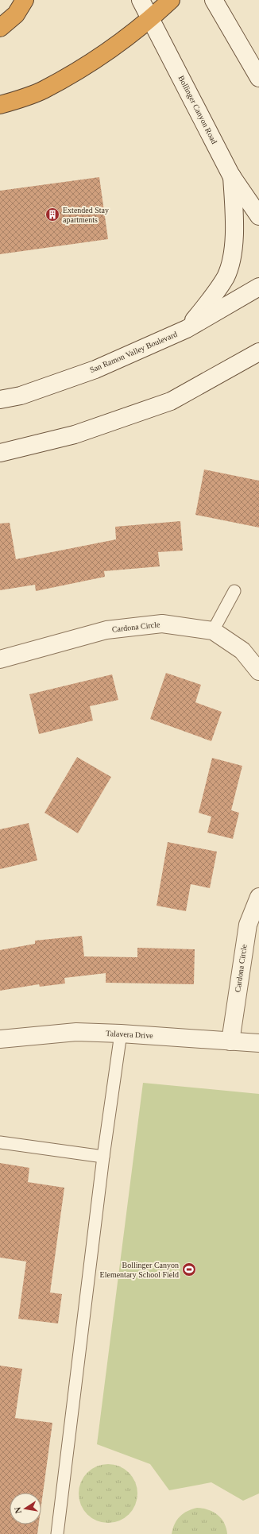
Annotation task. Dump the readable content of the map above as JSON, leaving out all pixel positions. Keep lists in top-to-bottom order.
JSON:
{
  "streets": {
    "main road": [
      "Bollinger Canyon Road",
      "San Ramon Valley Boulevard",
      "Cardona Circle",
      "Talavera Drive"
    ]
  },
  "crossings": [
    ["Cardona Circle", "Talavera Drive"]
  ],
  "places": {
    "building": ["Extended Stay apartments"],
    "sports": ["Bollinger Canyon Elementary School Field"]
  },
  "north": "left"
}
